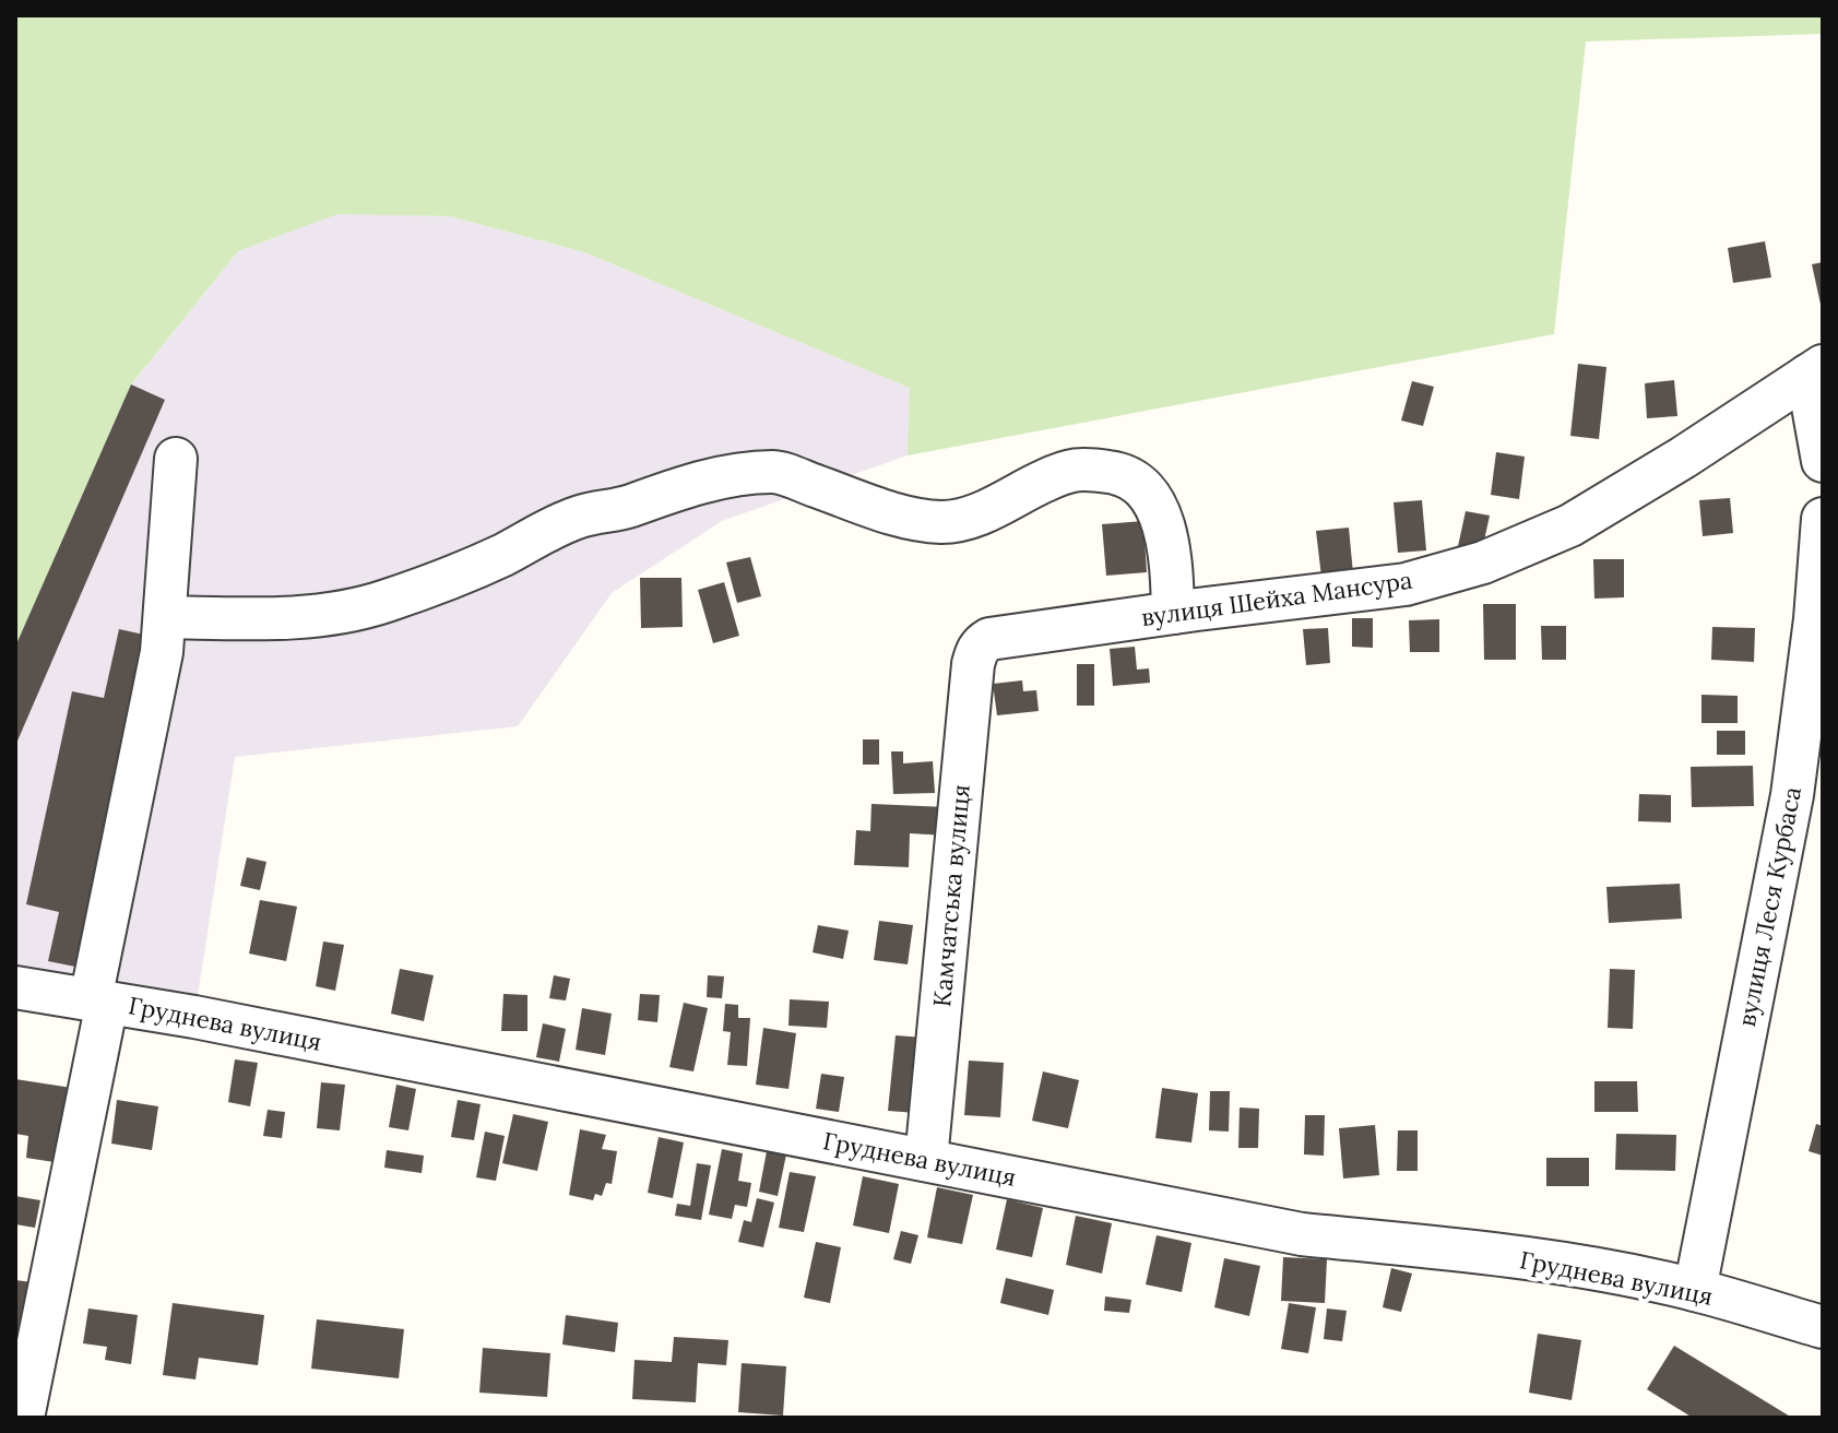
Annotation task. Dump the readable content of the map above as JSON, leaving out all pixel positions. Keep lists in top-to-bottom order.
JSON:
{
  "streets": {
    "street": [
      "вулиця Шейха Мансура",
      "Камчатська вулиця",
      "вулиця Леся Курбаса",
      "Груднева вулиця"
    ]
  },
  "crossings": [
    ["вулиця Шейха Мансура", "Камчатська вулиця"],
    ["Камчатська вулиця", "Груднева вулиця"],
    ["вулиця Леся Курбаса", "Груднева вулиця"]
  ]
}
